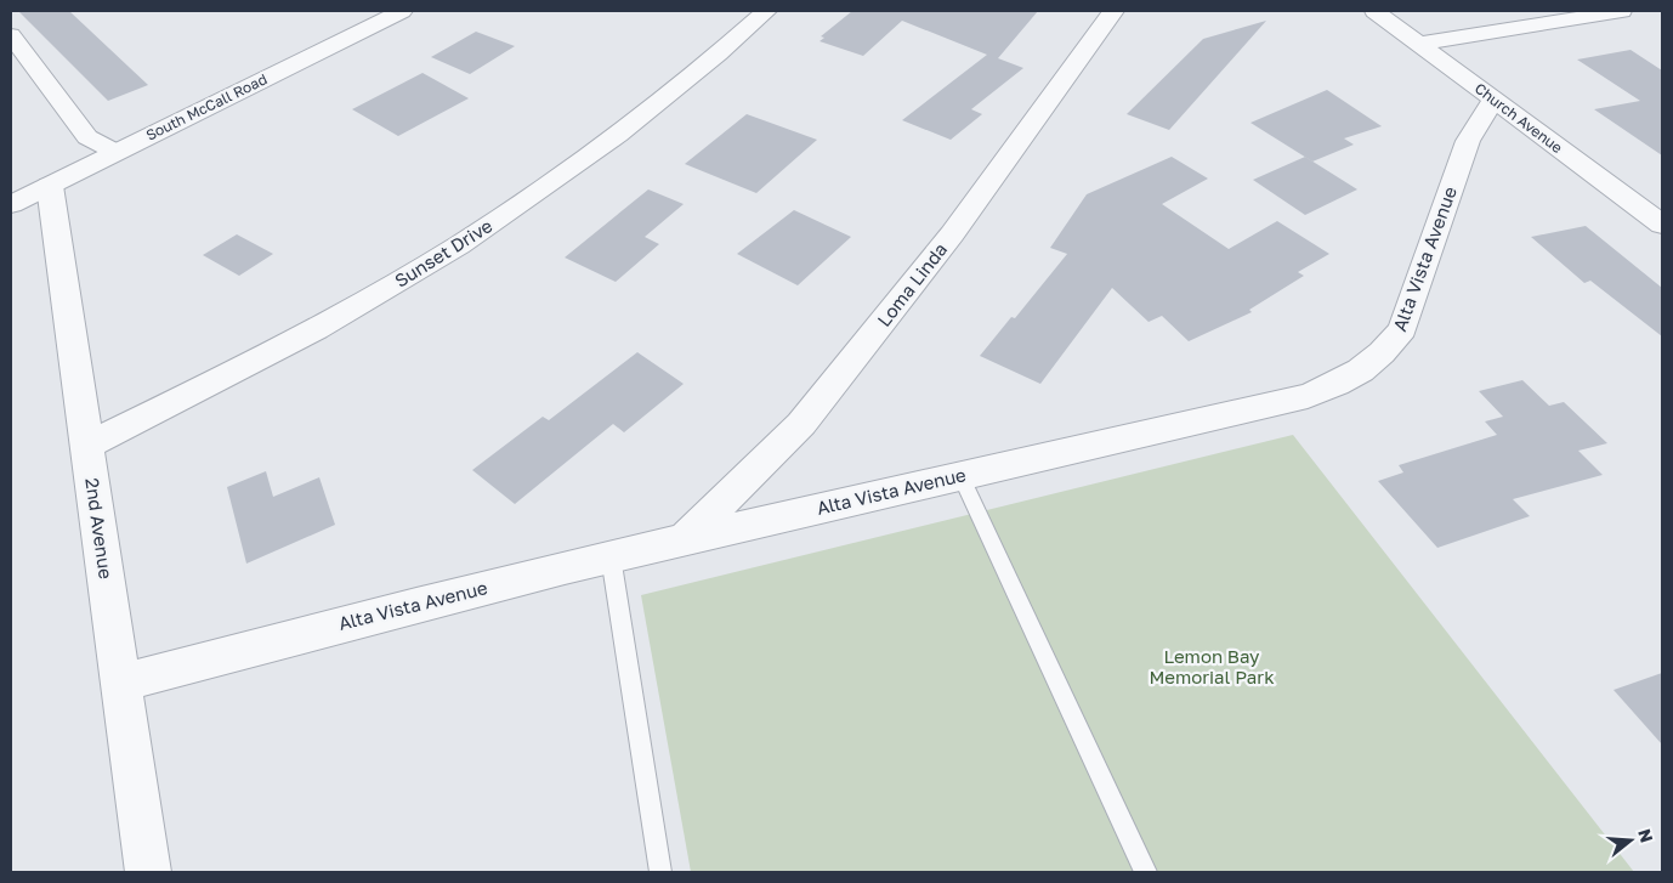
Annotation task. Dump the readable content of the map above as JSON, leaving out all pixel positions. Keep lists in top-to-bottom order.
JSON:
{
  "streets": {
    "street": [
      "South McCall Road",
      "Church Avenue",
      "Sunset Drive",
      "Alta Vista Avenue",
      "Loma Linda",
      "2nd Avenue"
    ]
  },
  "crossings": [
    ["South McCall Road", "2nd Avenue"],
    ["Church Avenue", "Alta Vista Avenue"],
    ["Sunset Drive", "2nd Avenue"],
    ["Alta Vista Avenue", "Loma Linda"],
    ["Alta Vista Avenue", "2nd Avenue"]
  ],
  "parks": ["Lemon Bay Memorial Park"],
  "north": "right"
}
